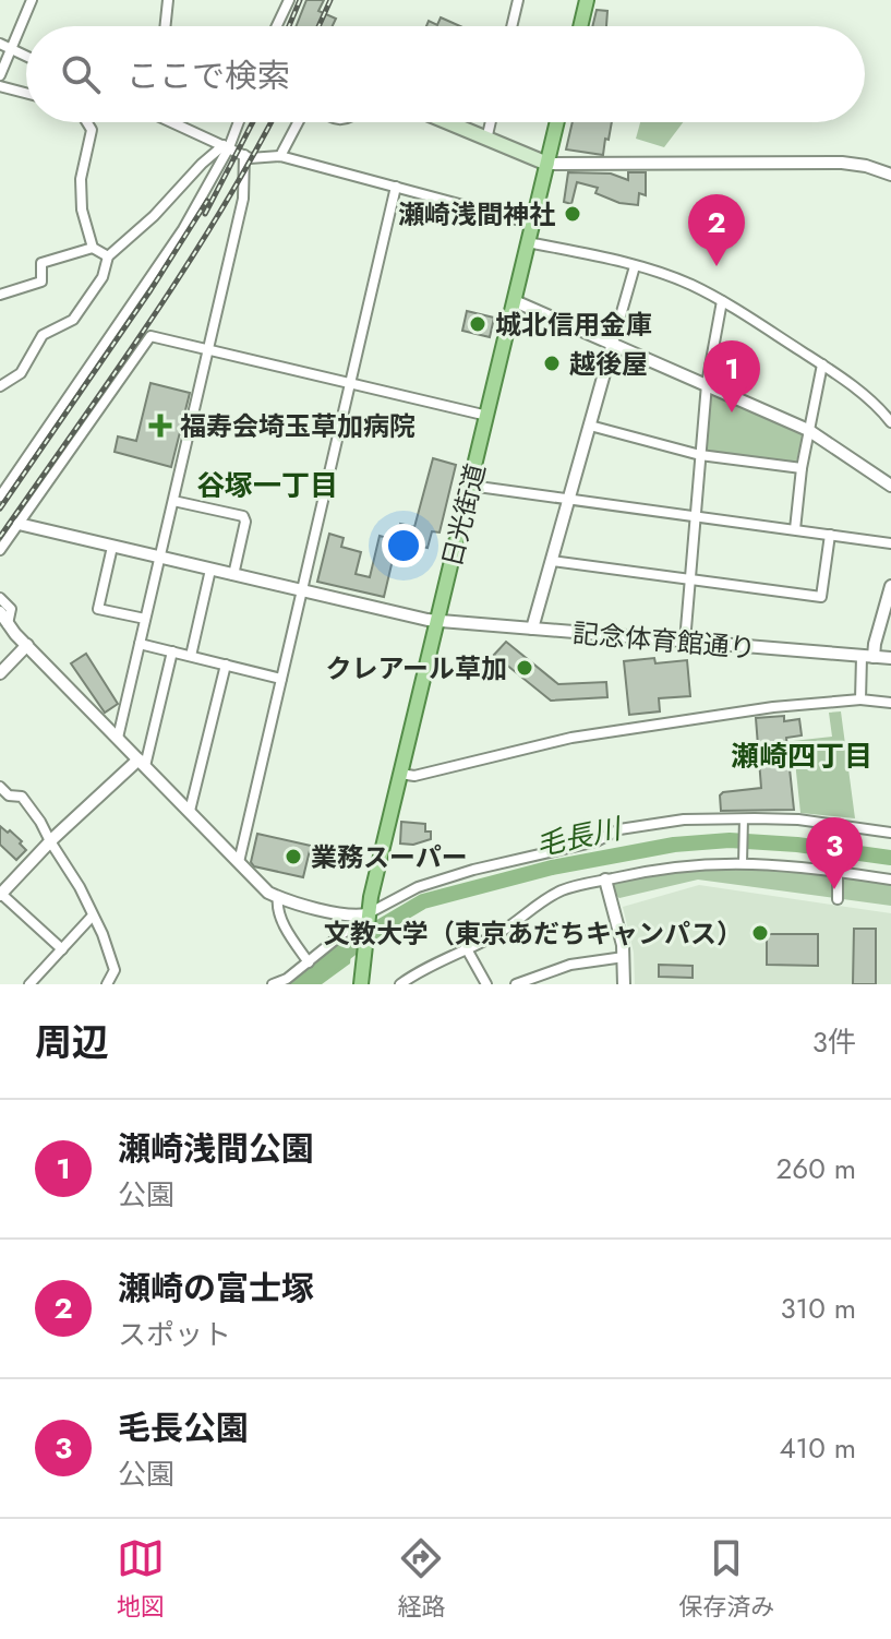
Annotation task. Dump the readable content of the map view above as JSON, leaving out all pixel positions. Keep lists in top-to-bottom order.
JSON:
{
  "streets": {
    "main road": ["日光街道"],
    "street": ["記念体育館通り"]
  },
  "crossings": [
    ["日光街道", "記念体育館通り"]
  ],
  "districts": ["谷塚一丁目", "瀬崎四丁目"],
  "water": ["毛長川"],
  "places": {
    "other": [
      "瀬崎浅間神社",
      "城北信用金庫",
      "越後屋",
      "クレアール草加",
      "業務スーパー",
      "文教大学（東京あだちキャンパス）"
    ],
    "health": ["福寿会埼玉草加病院"]
  },
  "page": {
    "search": "ここで検索",
    "pins": ["2", "1", "3"],
    "heading": ["周辺", "3件"],
    "list": [
      {
        "mark": "1",
        "name": "瀬崎浅間公園",
        "note": "公園",
        "value": "260 m"
      },
      {
        "mark": "2",
        "name": "瀬崎の富士塚",
        "note": "スポット",
        "value": "310 m"
      },
      {
        "mark": "3",
        "name": "毛長公園",
        "note": "公園",
        "value": "410 m"
      }
    ],
    "nav": ["地図", "経路", "保存済み"]
  }
}
